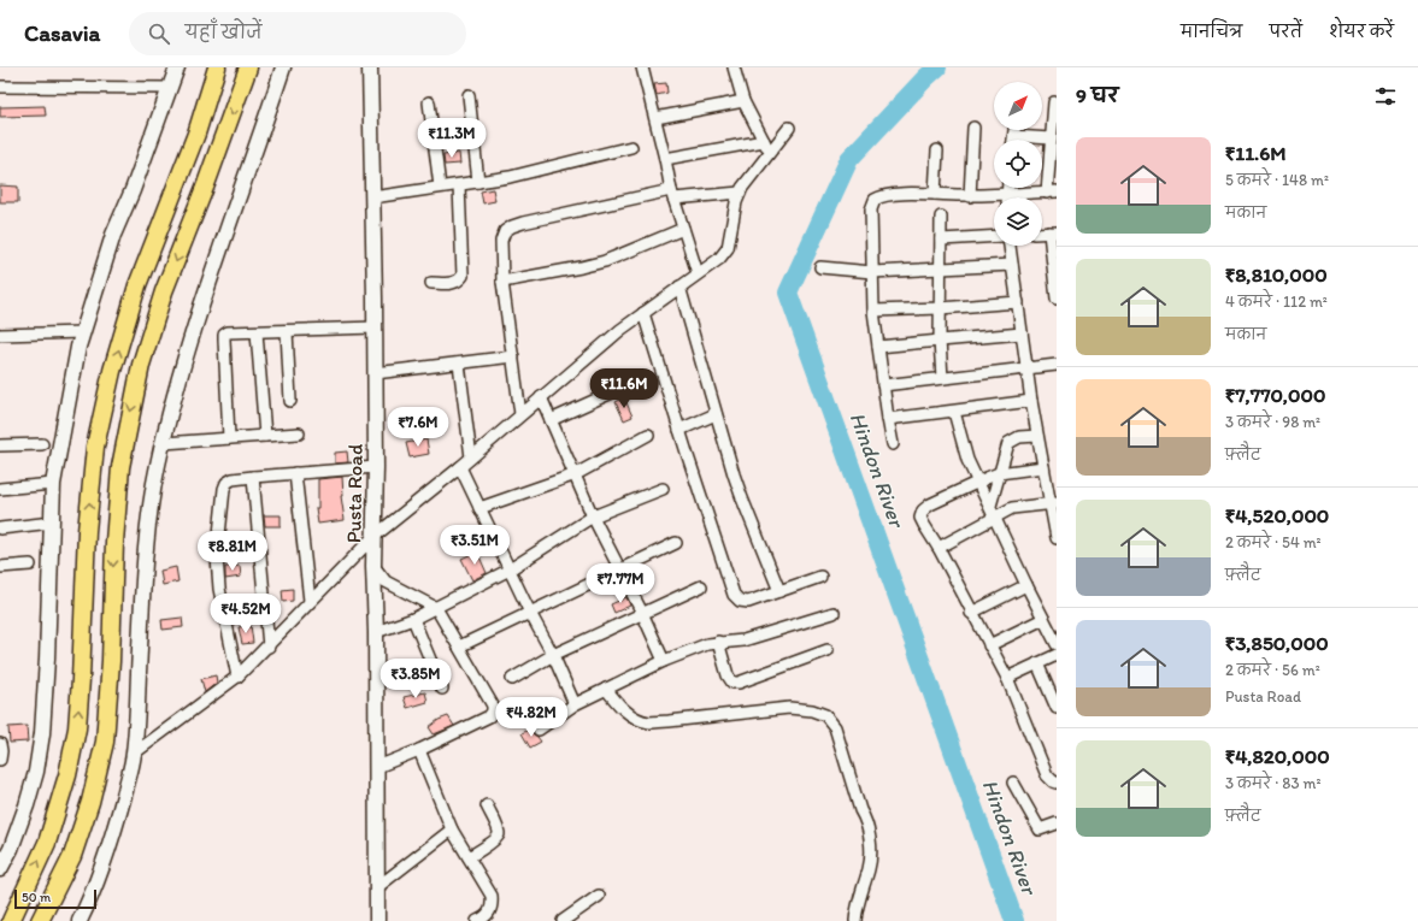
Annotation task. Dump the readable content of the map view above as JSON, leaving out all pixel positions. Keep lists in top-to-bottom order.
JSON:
{
  "streets": {
    "street": ["Pusta Road"]
  },
  "water": ["Hindon River"],
  "scale_bar": "50 m",
  "north": "top right",
  "page": {
    "header": "Casavia",
    "search": "यहाँ खोजें",
    "nav": ["मानचित्र", "परतें", "शेयर करें"],
    "heading": "9 घर",
    "price": [
      "₹11.3M",
      "₹11.6M",
      "₹7.6M",
      "₹3.51M",
      "₹8.81M",
      "₹7.77M",
      "₹4.52M",
      "₹3.85M",
      "₹4.82M"
    ],
    "list": [
      {
        "name": "₹11.6M",
        "note": "5 कमरे · 148 m² · मकान"
      },
      {
        "name": "₹8,810,000",
        "note": "4 कमरे · 112 m² · मकान"
      },
      {
        "name": "₹7,770,000",
        "note": "3 कमरे · 98 m² · फ़्लैट"
      },
      {
        "name": "₹4,520,000",
        "note": "2 कमरे · 54 m² · फ़्लैट"
      },
      {
        "name": "₹3,850,000",
        "note": "2 कमरे · 56 m² · Pusta Road"
      },
      {
        "name": "₹4,820,000",
        "note": "3 कमरे · 83 m² · फ़्लैट"
      }
    ],
    "scale": "50 m"
  }
}
